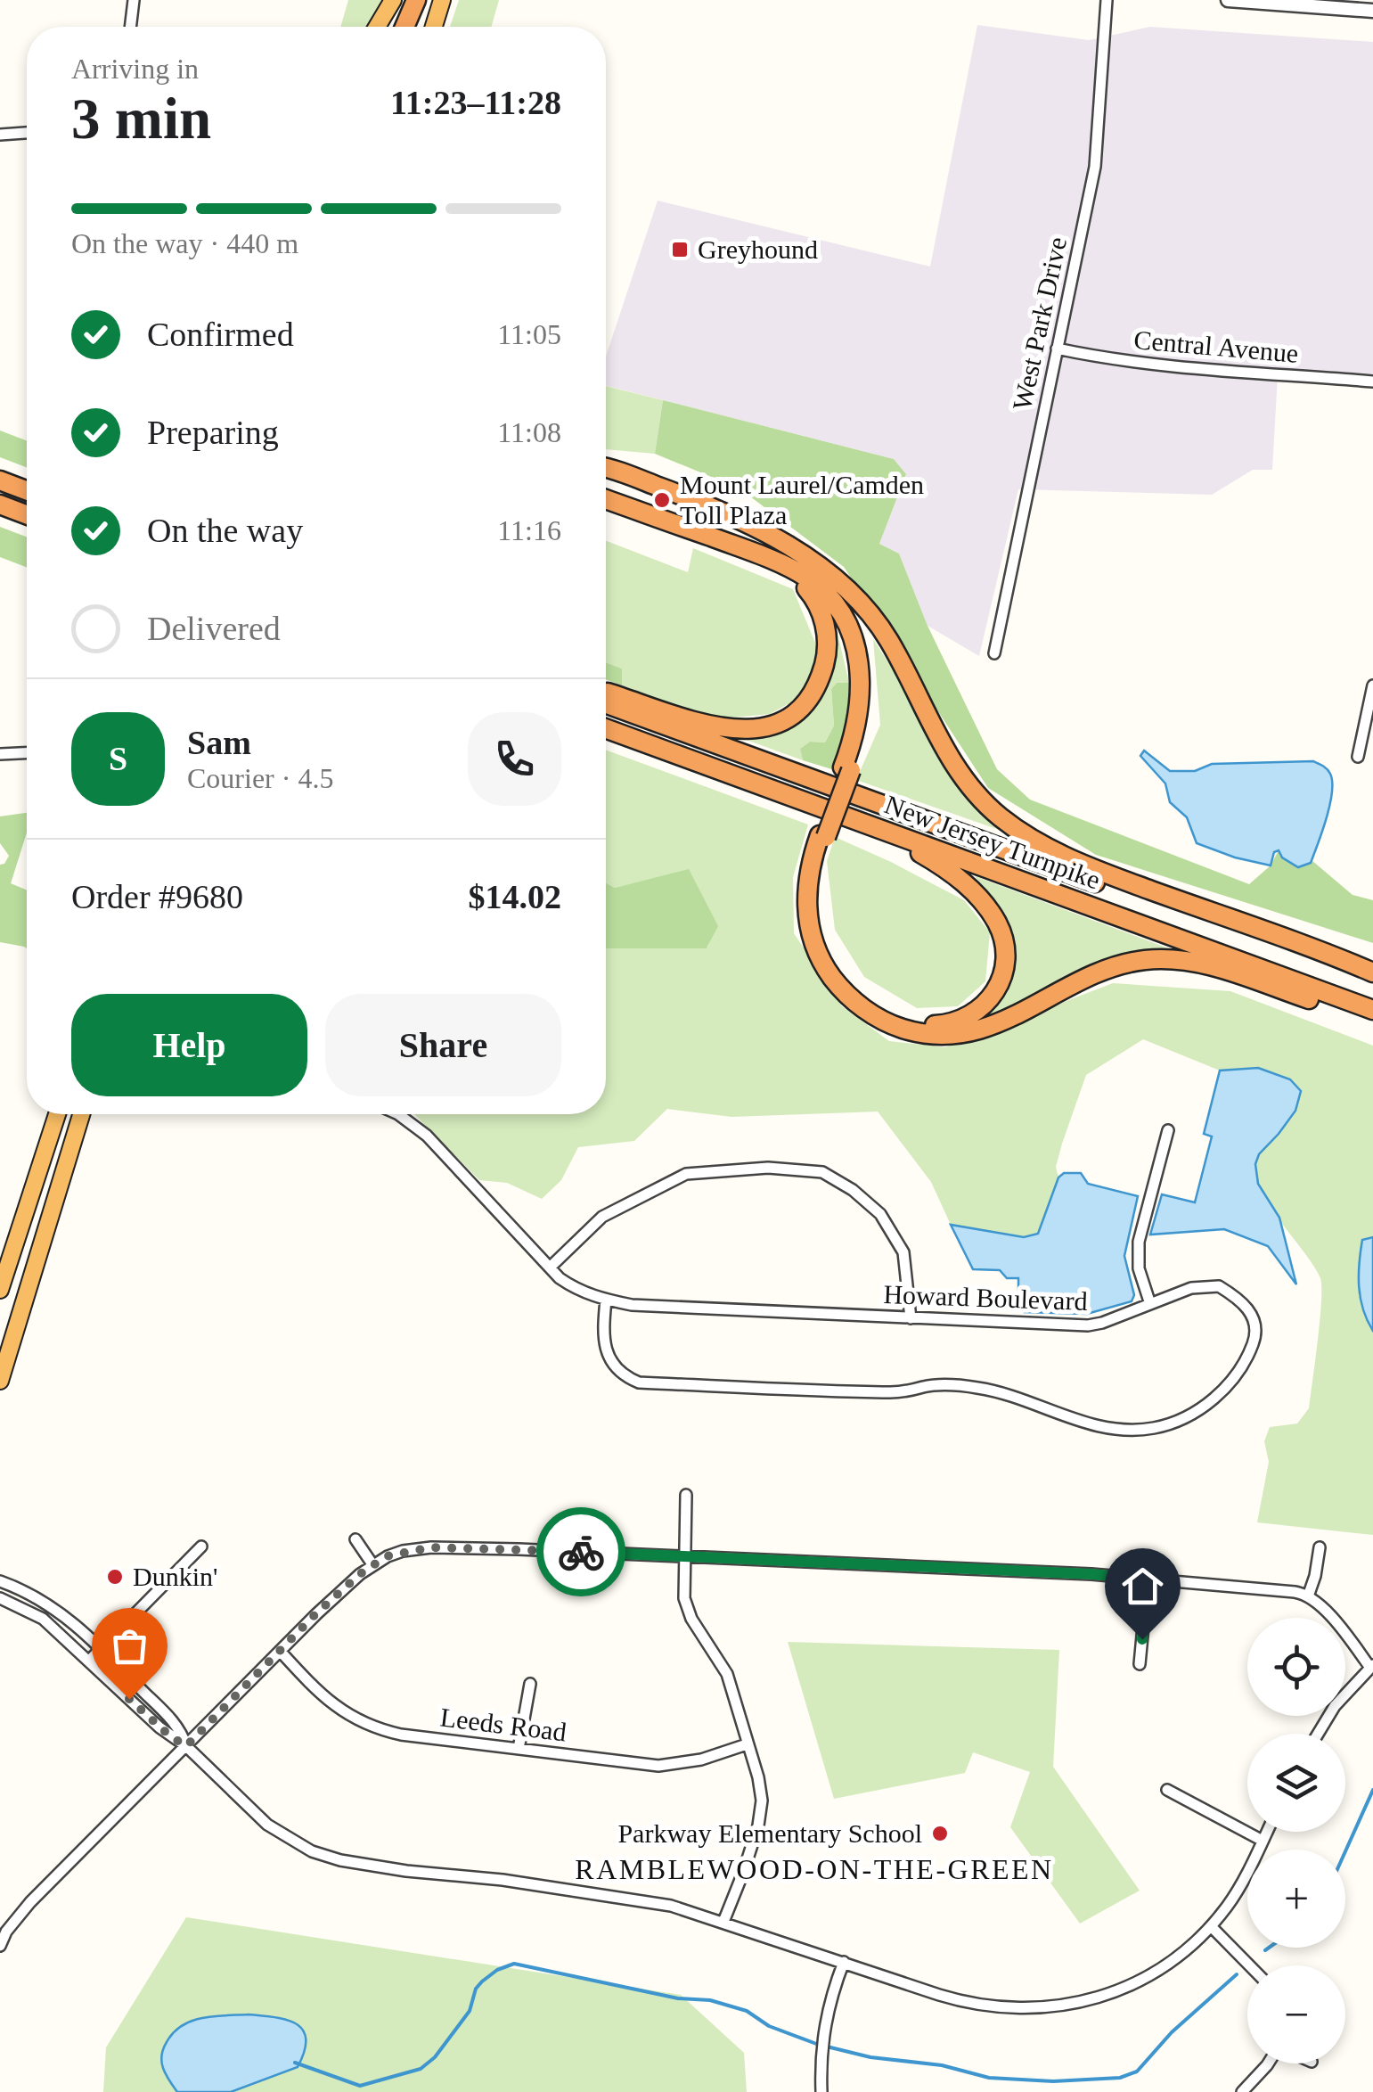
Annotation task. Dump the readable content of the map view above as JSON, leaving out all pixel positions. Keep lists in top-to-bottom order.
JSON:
{
  "streets": {
    "highway": ["New Jersey Turnpike"],
    "street": [
      "West Park Drive",
      "Central Avenue",
      "Howard Boulevard",
      "Leeds Road"
    ]
  },
  "crossings": [
    ["West Park Drive", "Central Avenue"]
  ],
  "districts": ["RAMBLEWOOD-ON-THE-GREEN"],
  "places": {
    "transit": ["Greyhound"],
    "other": ["Mount Laurel/Camden Toll Plaza", "Dunkin'", "Parkway Elementary School"]
  },
  "page": {
    "heading": ["3 min", "Arriving in", "11:23–11:28"],
    "panel": [
      "Sam",
      "Courier · 4.5",
      "Order #9680",
      "$14.02"
    ],
    "bar": "On the way · 440 m",
    "list": [
      ["Confirmed", "11:05"],
      ["Preparing", "11:08"],
      ["On the way", "11:16"],
      "Delivered"
    ],
    "round": "S",
    "buttons": ["Help", "Share"],
    "map_buttons": ["+", "−"]
  }
}
